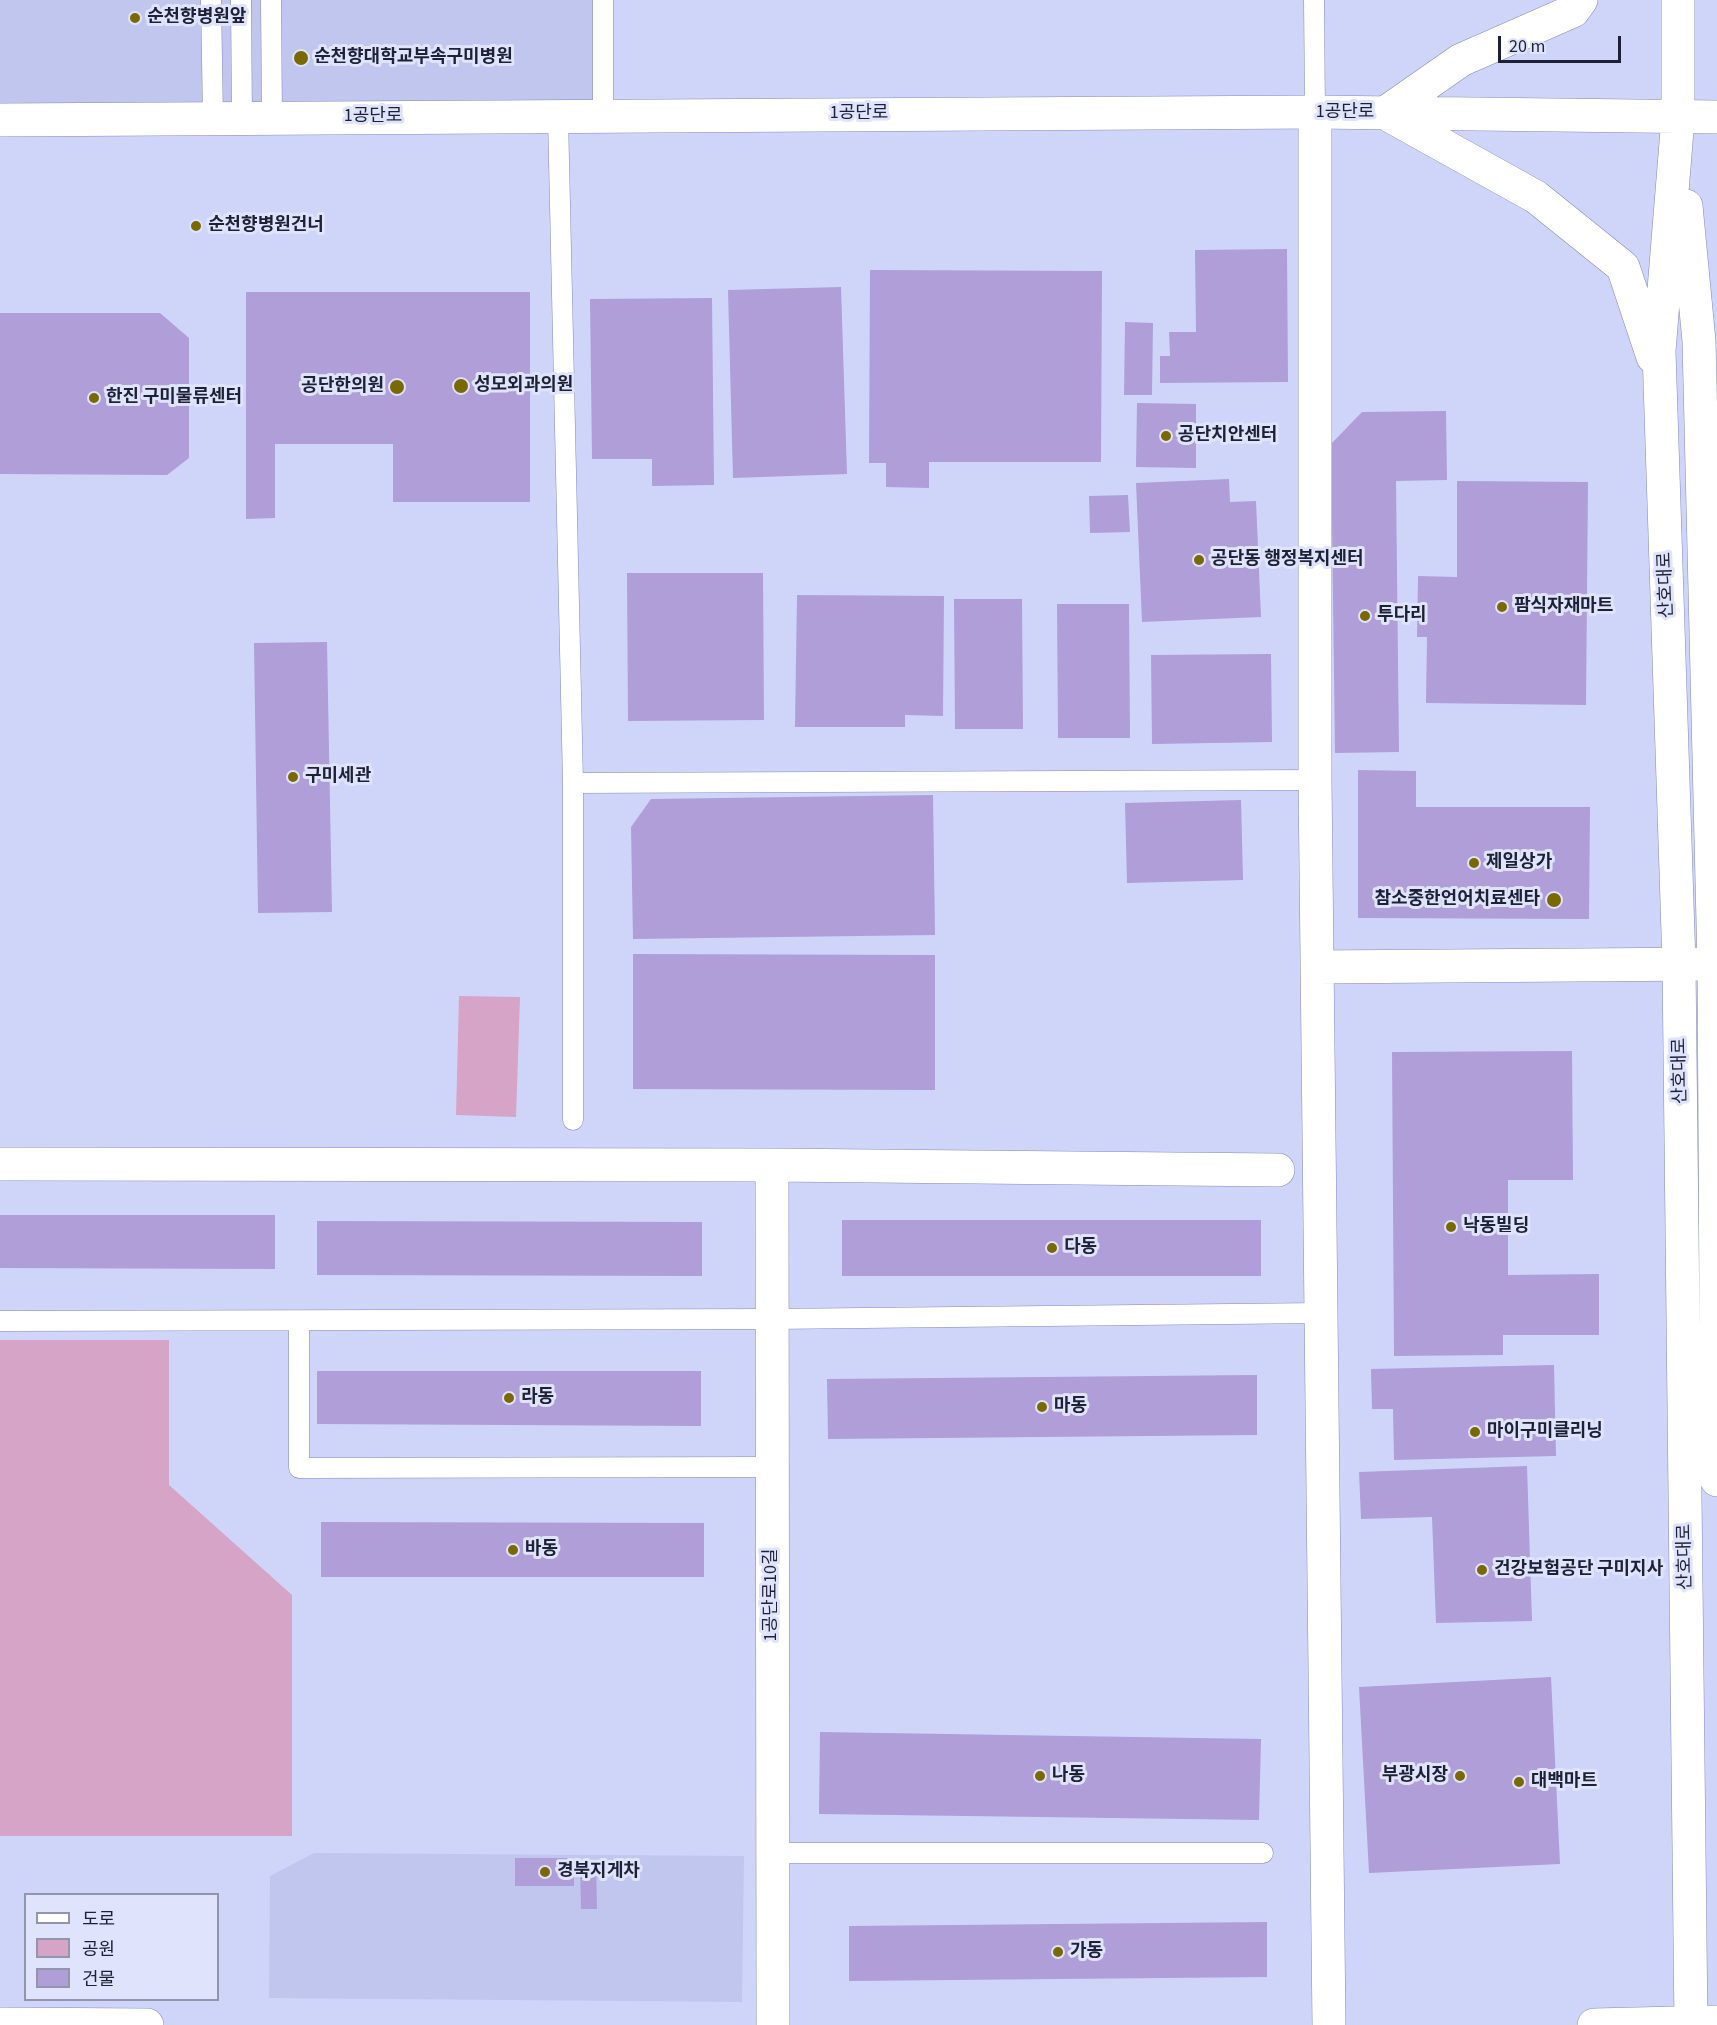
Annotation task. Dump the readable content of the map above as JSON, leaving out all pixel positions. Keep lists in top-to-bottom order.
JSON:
{
  "streets": {
    "street": ["1공단로", "산호대로", "1공단로10길"]
  },
  "crossings": [
    ["1공단로", "산호대로"]
  ],
  "places": [
    "순천향병원앞",
    "순천향대학교부속구미병원",
    "순천향병원건너",
    "성모외과의원",
    "공단한의원",
    "한진 구미물류센터",
    "공단치안센터",
    "공단동 행정복지센터",
    "팜식자재마트",
    "투다리",
    "구미세관",
    "제일상가",
    "참소중한언어치료센타",
    "낙동빌딩",
    "다동",
    "라동",
    "마동",
    "마이구미클리닝",
    "바동",
    "건강보험공단 구미지사",
    "나동",
    "부광시장",
    "대백마트",
    "경북지게차",
    "가동"
  ],
  "legend": ["도로", "공원", "건물"],
  "scale_bar": "20 m"
}
